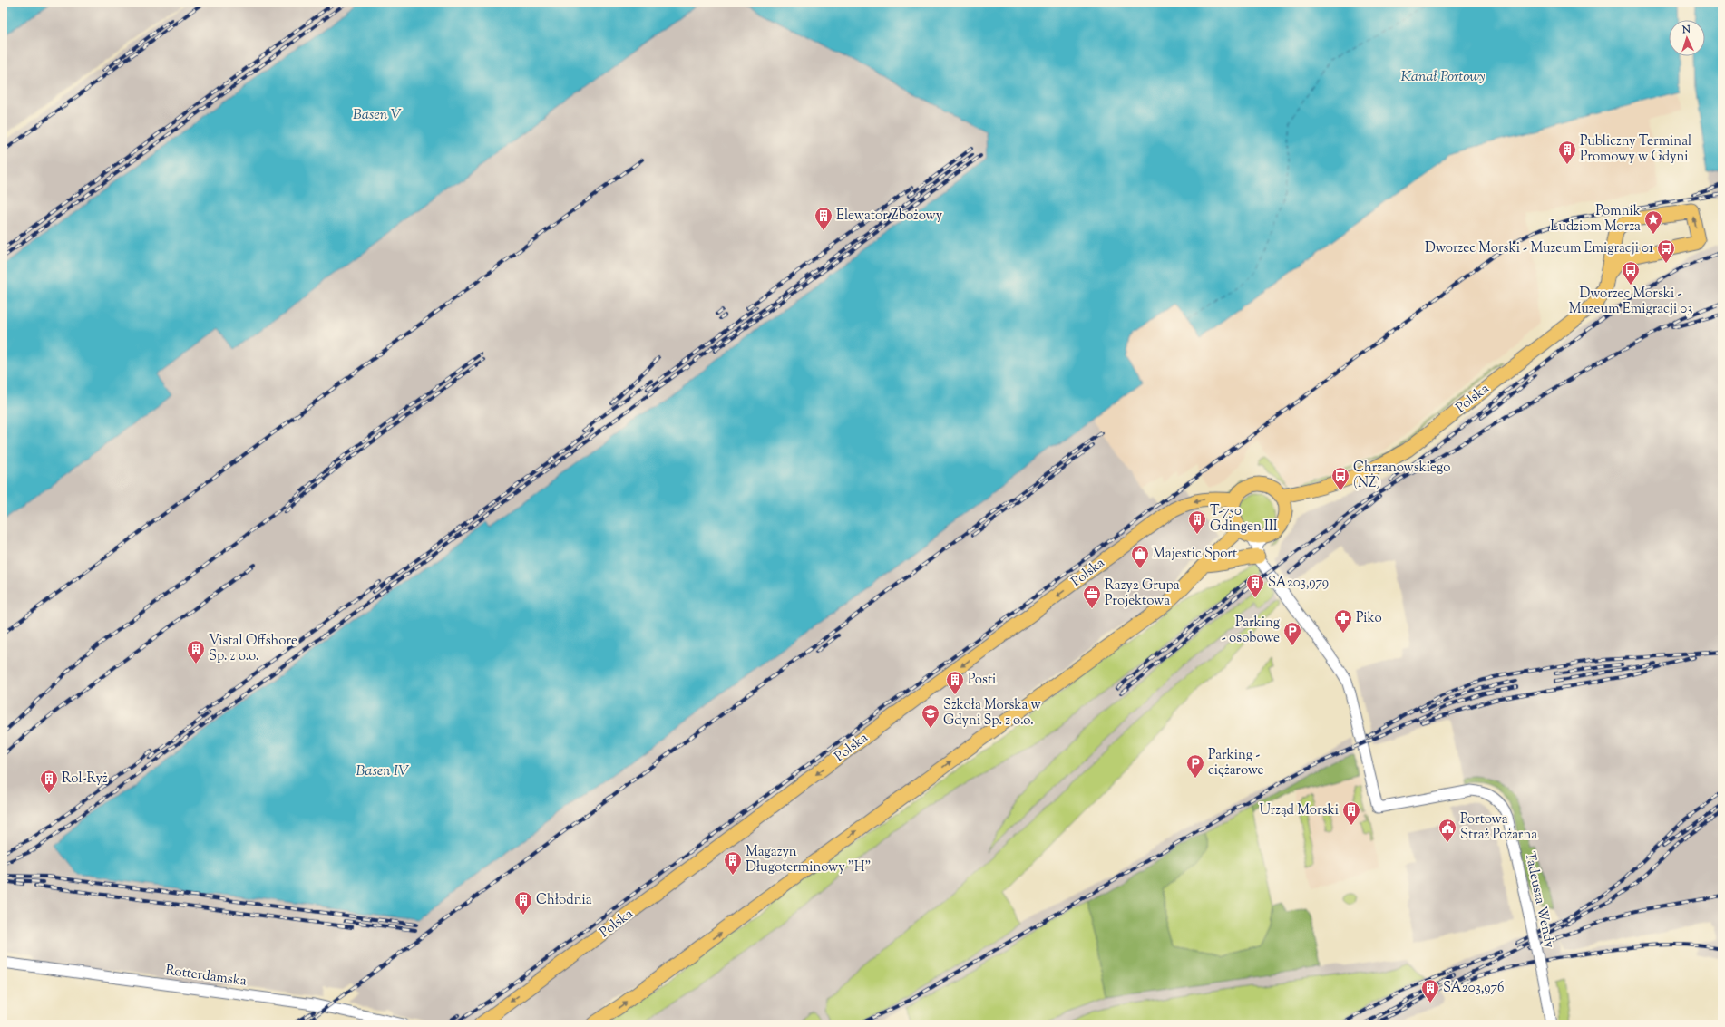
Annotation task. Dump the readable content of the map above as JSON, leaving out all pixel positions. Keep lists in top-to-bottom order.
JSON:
{
  "streets": {
    "highway": ["Polska"],
    "street": ["Tadeusza Wendy", "Rotterdamska"]
  },
  "crossings": [
    ["Polska", "Tadeusza Wendy"]
  ],
  "water": ["Kanał Portowy", "Basen V", "Basen IV"],
  "places": {
    "building": [
      "Publiczny Terminal Promowy w Gdyni",
      "Elewator Zbożowy",
      "T-750 Gdingen III",
      "SA203,979",
      "Vistal Offshore Sp. z o.o.",
      "Posti",
      "Rol-Ryż",
      "Urząd Morski",
      "Magazyn Długoterminowy \"H\"",
      "Chłodnia",
      "SA203,976"
    ],
    "place": ["Pomnik Ludziom Morza"],
    "bus stop": ["Dworzec Morski - Muzeum Emigracji 01", "Dworzec Morski - Muzeum Emigracji 03", "Chrzanowskiego (NŻ)"],
    "shop": ["Majestic Sport"],
    "office": ["Razy2 Grupa Projektowa"],
    "pharmacy": ["Piko"],
    "parking": ["Parking - osobowe", "Parking - ciężarowe"],
    "school or university": ["Szkoła Morska w Gdyni Sp. z o.o."],
    "public building": ["Portowa Straż Pożarna"]
  },
  "north": "top"
}
